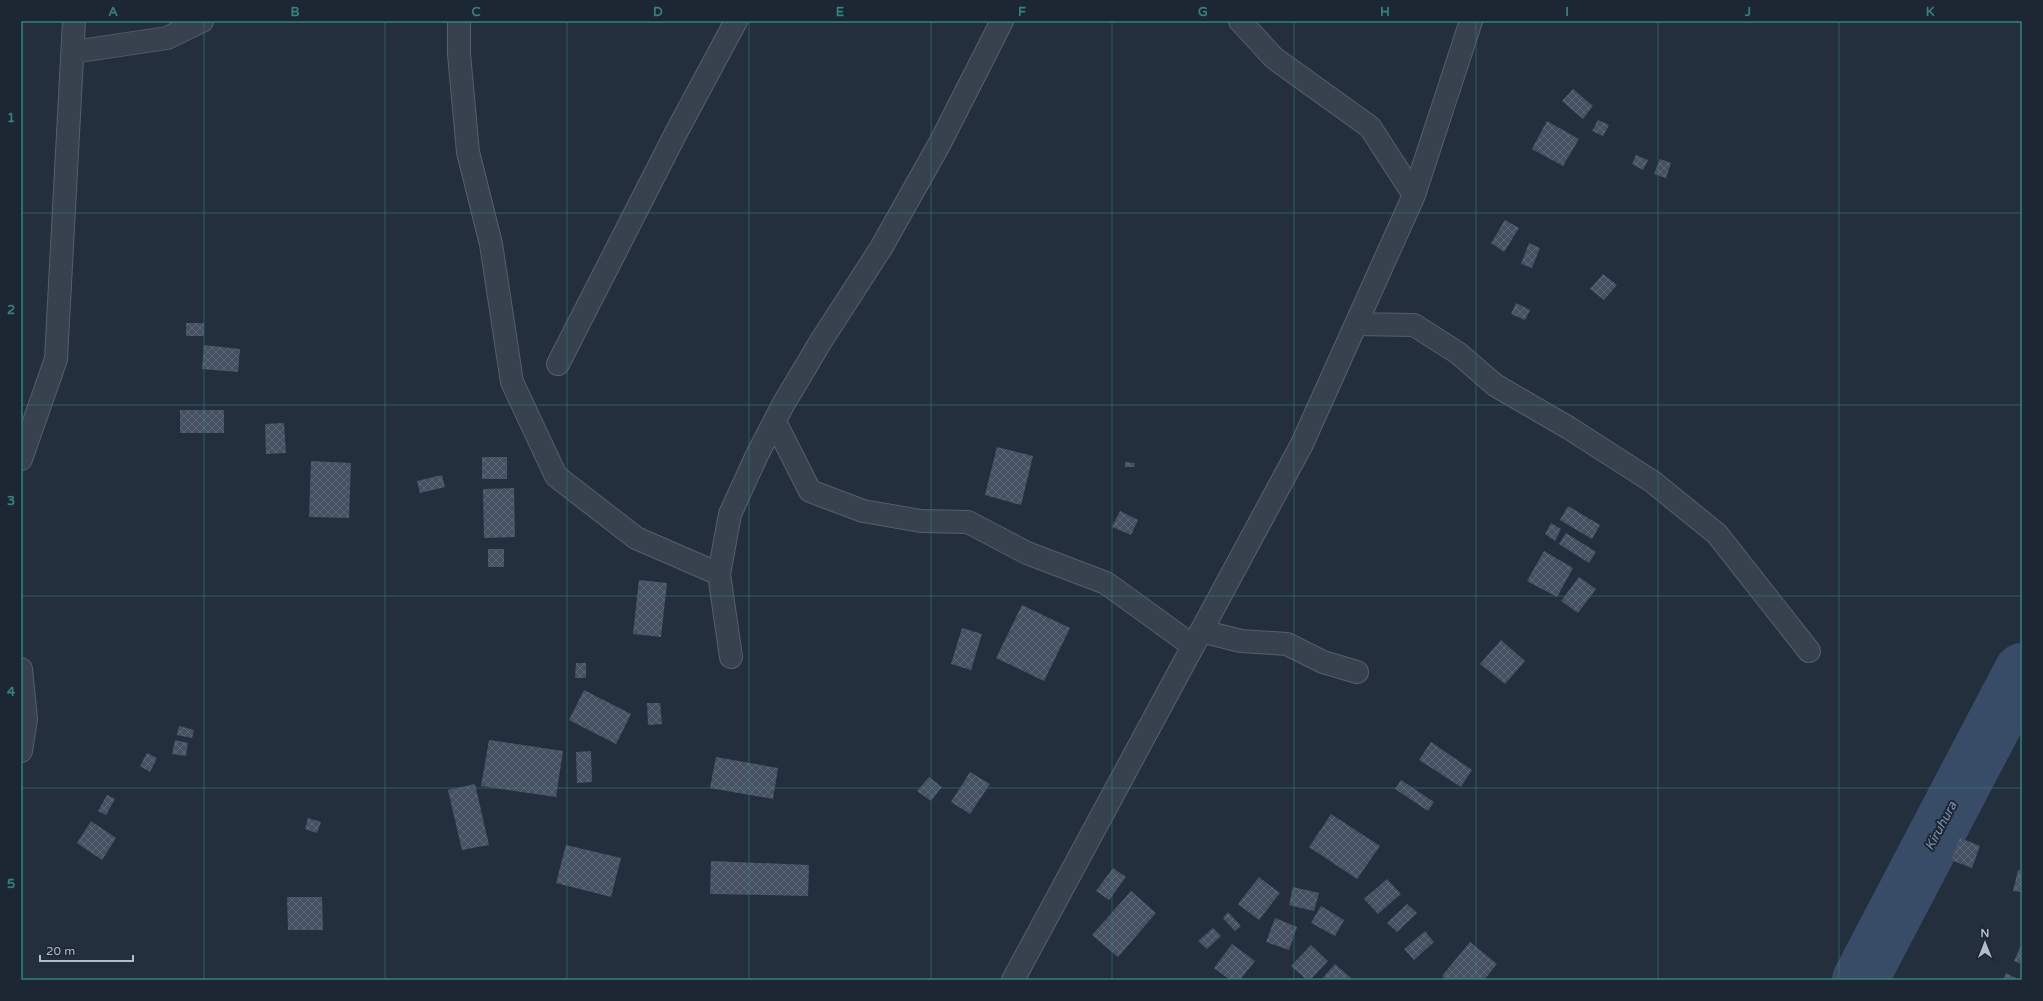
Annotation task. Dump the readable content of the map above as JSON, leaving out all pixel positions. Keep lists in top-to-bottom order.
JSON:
{
  "water": ["Kiruhura"],
  "scale_bar": "20 m",
  "north": "top",
  "grid": {
    "columns": [
      "A",
      "B",
      "C",
      "D",
      "E",
      "F",
      "G",
      "H",
      "I",
      "J",
      "K"
    ],
    "rows": [
      "1",
      "2",
      "3",
      "4",
      "5"
    ]
  }
}
